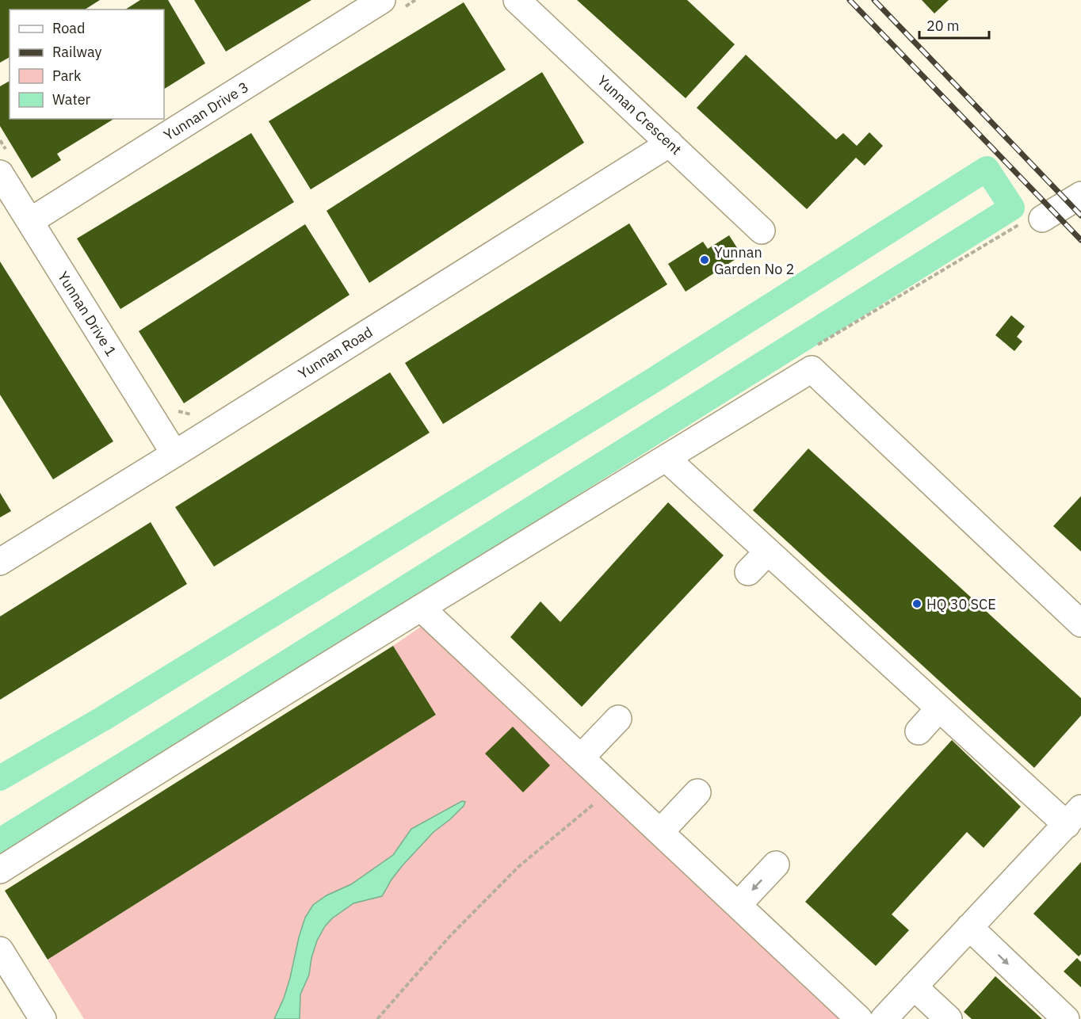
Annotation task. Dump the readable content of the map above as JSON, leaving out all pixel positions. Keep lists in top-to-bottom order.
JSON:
{
  "streets": {
    "street": [
      "Yunnan Drive 3",
      "Yunnan Crescent",
      "Yunnan Drive 1",
      "Yunnan Road"
    ]
  },
  "crossings": [
    ["Yunnan Drive 3", "Yunnan Drive 1"],
    ["Yunnan Crescent", "Yunnan Road"],
    ["Yunnan Drive 1", "Yunnan Road"]
  ],
  "places": ["Yunnan Garden No 2", "HQ 30 SCE"],
  "legend": [
    "Road",
    "Railway",
    "Park",
    "Water"
  ],
  "scale_bar": "20 m"
}
